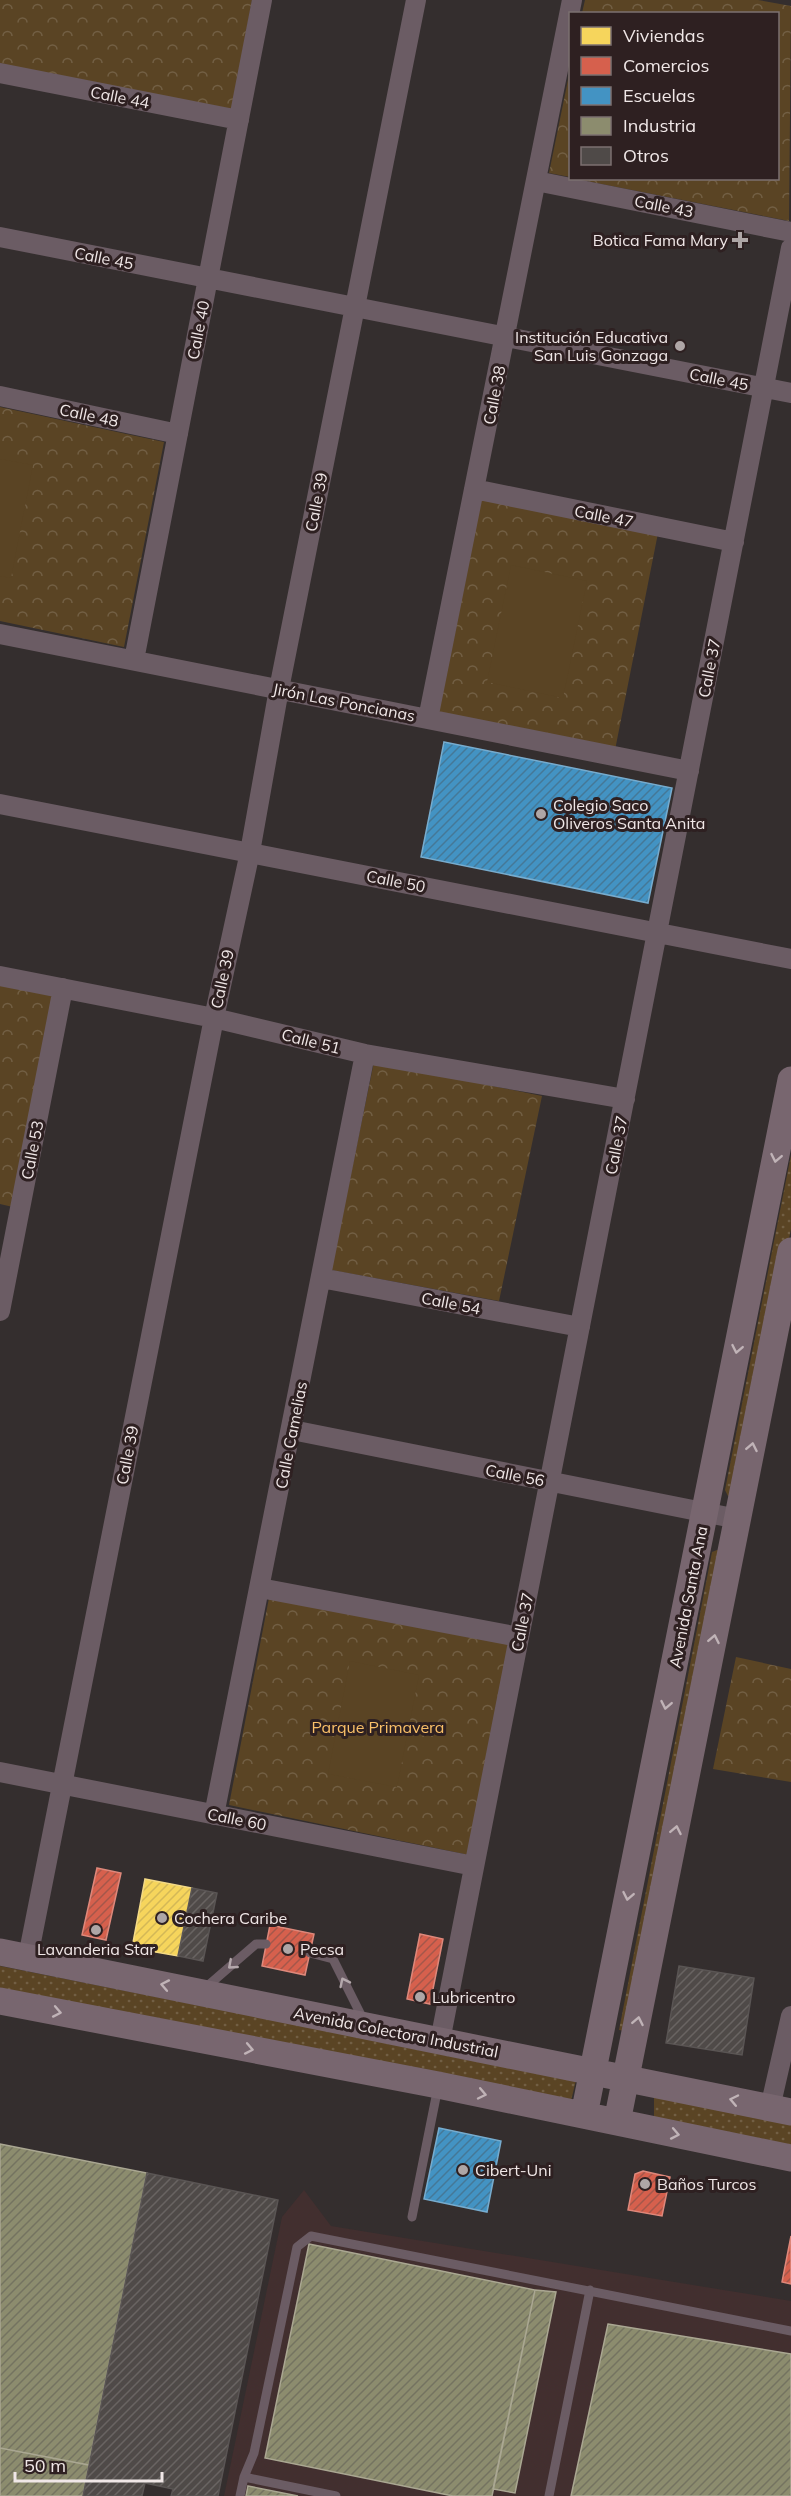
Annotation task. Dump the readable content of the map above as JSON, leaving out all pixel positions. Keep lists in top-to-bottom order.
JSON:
{
  "streets": {
    "street": [
      "Calle 44",
      "Calle 43",
      "Calle 45",
      "Calle 40",
      "Calle 38",
      "Calle 48",
      "Calle 39",
      "Calle 47",
      "Calle 37",
      "Jirón Las Poncianas",
      "Calle 50",
      "Calle 51",
      "Calle 53",
      "Calle 54",
      "Calle Camelias",
      "Calle 56",
      "Avenida Santa Ana",
      "Calle 60",
      "Avenida Colectora Industrial"
    ]
  },
  "crossings": [
    ["Calle 44", "Calle 40"],
    ["Calle 43", "Calle 38"],
    ["Calle 45", "Calle 40"],
    ["Calle 45", "Calle 38"],
    ["Calle 45", "Calle 39"],
    ["Calle 45", "Calle 37"],
    ["Calle 40", "Calle 48"],
    ["Calle 40", "Jirón Las Poncianas"],
    ["Calle 38", "Calle 47"],
    ["Calle 38", "Jirón Las Poncianas"],
    ["Calle 39", "Jirón Las Poncianas"],
    ["Calle 39", "Calle 50"],
    ["Calle 39", "Calle 51"],
    ["Calle 39", "Calle 60"],
    ["Calle 39", "Avenida Colectora Industrial"],
    ["Calle 47", "Calle 37"],
    ["Calle 37", "Jirón Las Poncianas"],
    ["Calle 37", "Calle 50"],
    ["Calle 37", "Calle 51"],
    ["Calle 37", "Calle 54"],
    ["Calle 37", "Calle 56"],
    ["Calle 37", "Calle 60"],
    ["Calle 37", "Avenida Colectora Industrial"],
    ["Calle 51", "Calle 53"],
    ["Calle 51", "Calle Camelias"],
    ["Calle 54", "Calle Camelias"],
    ["Calle Camelias", "Calle 56"],
    ["Calle Camelias", "Calle 60"],
    ["Calle 56", "Avenida Santa Ana"],
    ["Avenida Santa Ana", "Avenida Colectora Industrial"]
  ],
  "parks": ["Parque Primavera"],
  "places": {
    "health": ["Botica Fama Mary"],
    "other": [
      "Institución Educativa San Luis Gonzaga",
      "Colegio Saco Oliveros Santa Anita",
      "Cochera Caribe",
      "Lavanderia Star",
      "Pecsa",
      "Lubricentro",
      "Cibert-Uni",
      "Baños Turcos"
    ]
  },
  "legend": [
    "Viviendas",
    "Comercios",
    "Escuelas",
    "Industria",
    "Otros"
  ],
  "scale_bar": "50 m"
}
